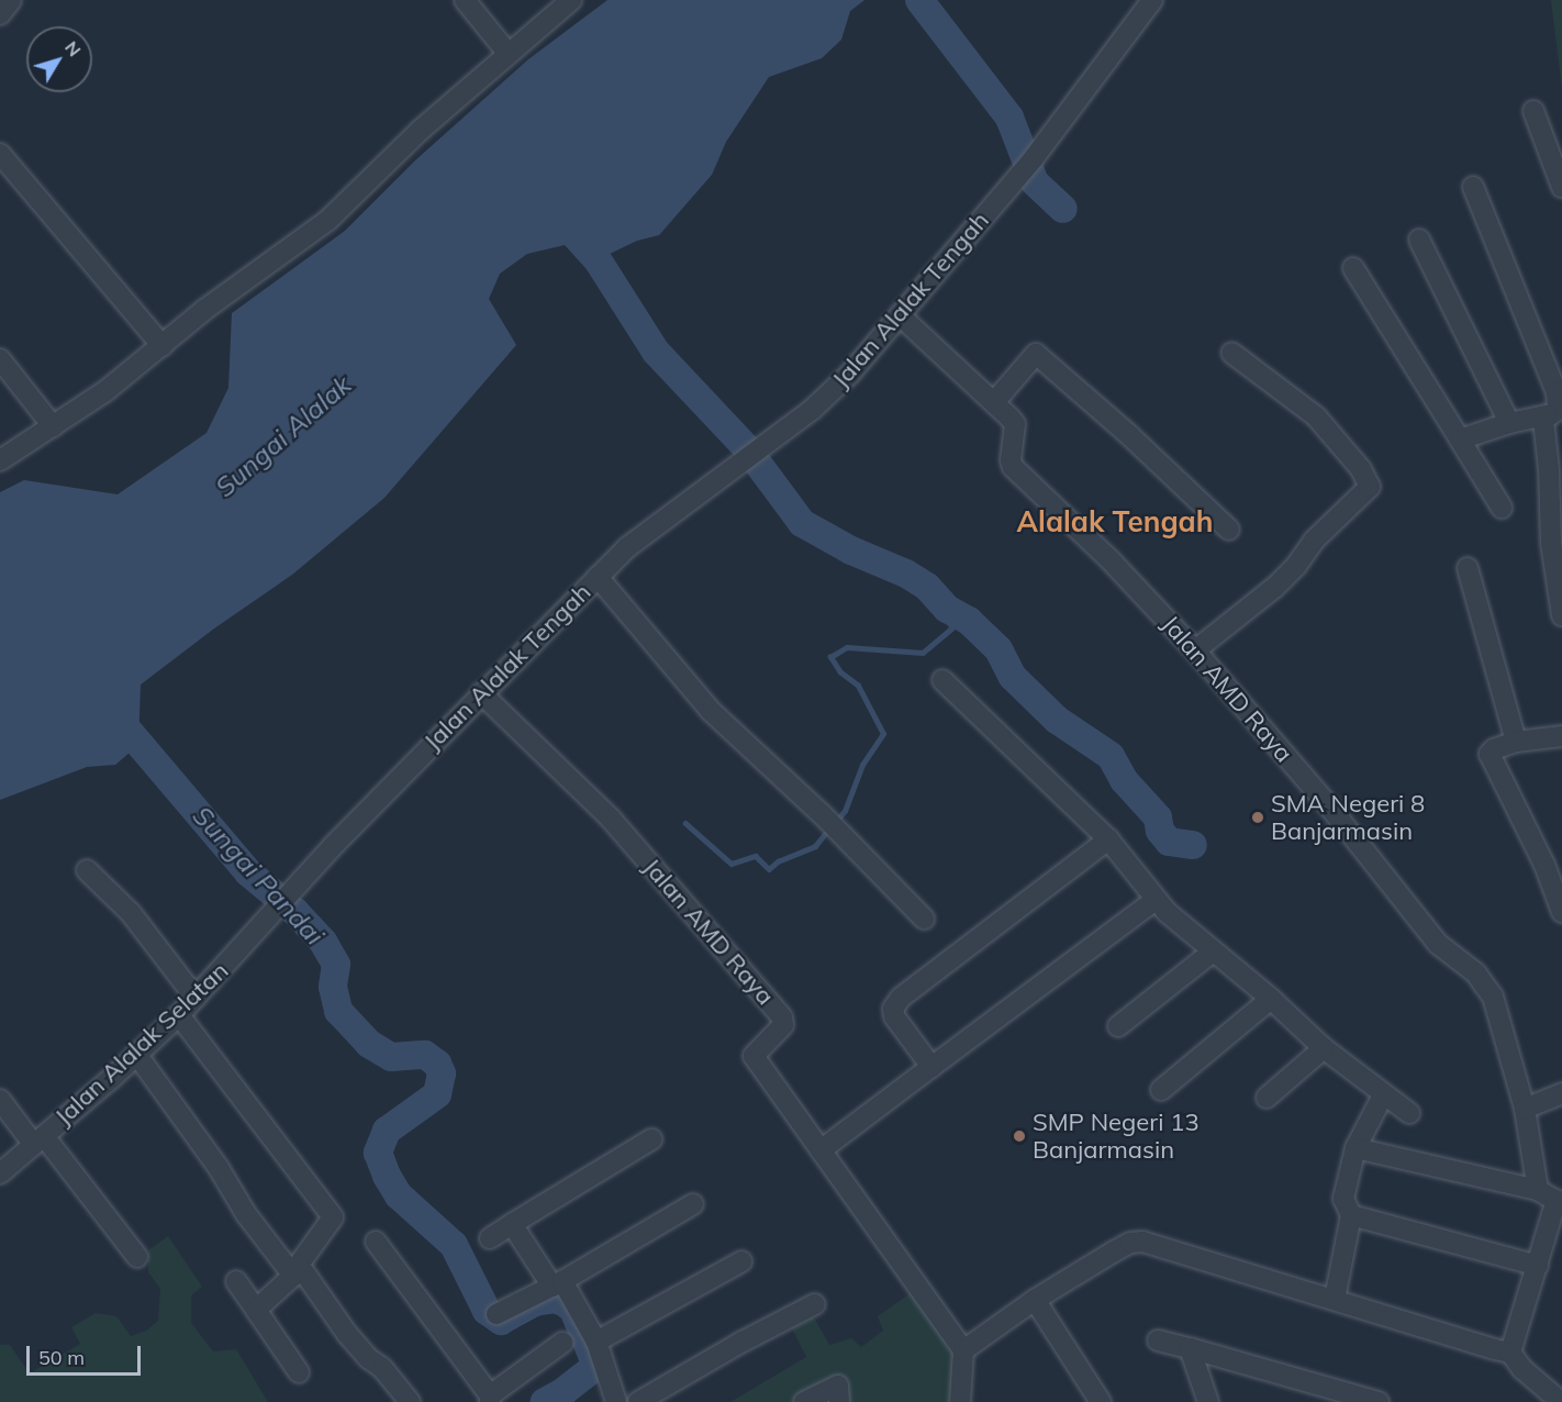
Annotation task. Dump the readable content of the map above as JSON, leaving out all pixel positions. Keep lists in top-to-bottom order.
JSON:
{
  "streets": {
    "street": ["Jalan Alalak Tengah", "Jalan AMD Raya", "Jalan Alalak Selatan"]
  },
  "crossings": [
    ["Jalan Alalak Tengah", "Jalan AMD Raya"],
    ["Jalan Alalak Tengah", "Jalan Alalak Selatan"]
  ],
  "districts": ["Alalak Tengah"],
  "water": ["Sungai Alalak", "Sungai Pandai"],
  "places": ["SMA Negeri 8 Banjarmasin", "SMP Negeri 13 Banjarmasin"],
  "scale_bar": "50 m",
  "north": "top right"
}
